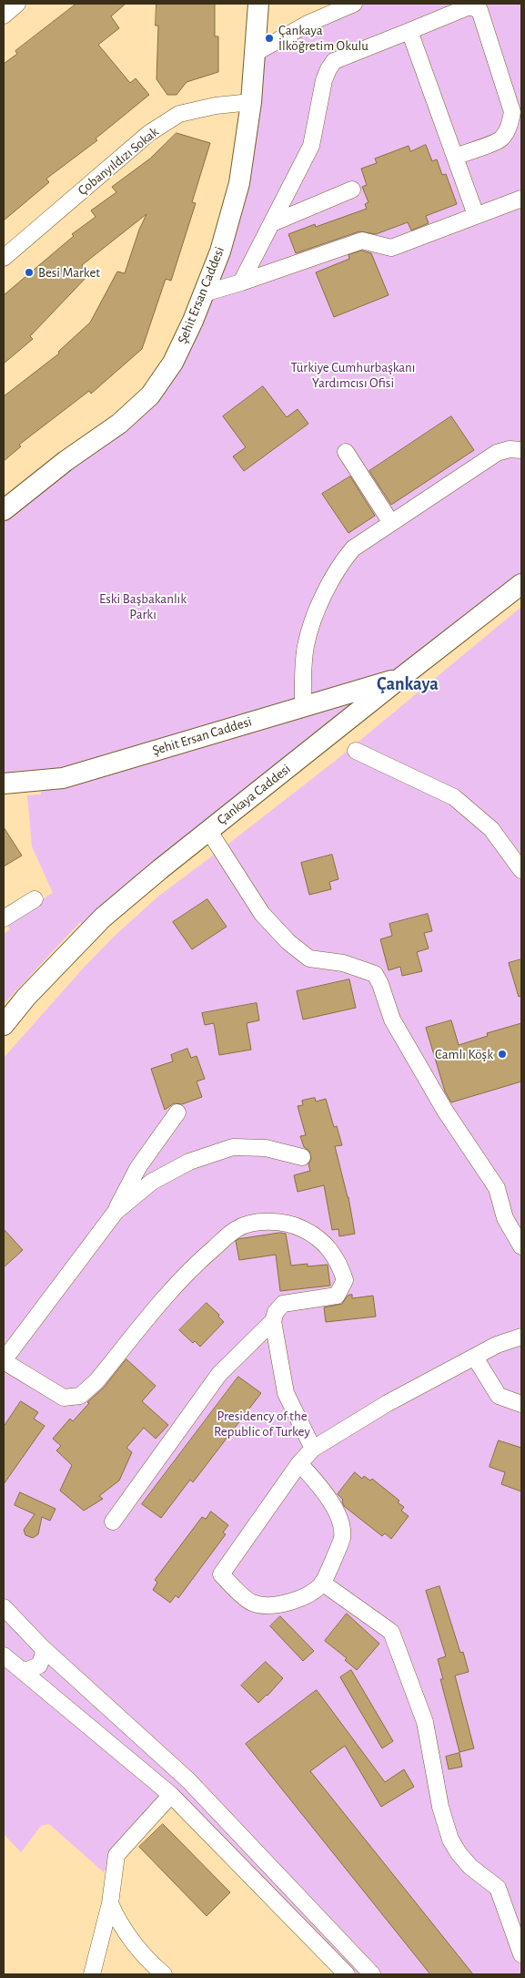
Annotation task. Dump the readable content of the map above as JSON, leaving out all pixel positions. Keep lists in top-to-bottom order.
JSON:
{
  "streets": {
    "main road": ["Şehit Ersan Caddesi", "Çankaya Caddesi"],
    "street": ["Çobanyıldızı Sokak"]
  },
  "crossings": [
    ["Çobanyıldızı Sokak", "Şehit Ersan Caddesi"],
    ["Şehit Ersan Caddesi", "Çankaya Caddesi"]
  ],
  "districts": ["Çankaya"],
  "parks": ["Türkiye Cumhurbaşkanı Yardımcısı Ofisi", "Eski Başbakanlık Parkı", "Presidency of the Republic of Turkey"],
  "places": ["Çankaya İlköğretim Okulu", "Besi Market", "Camlı Köşk"]
}
